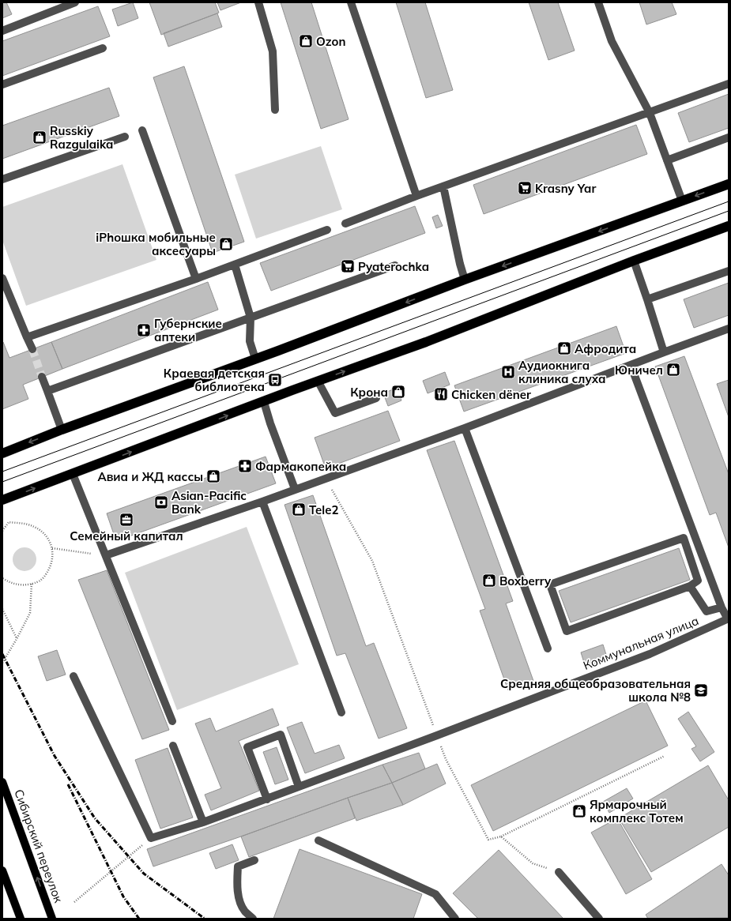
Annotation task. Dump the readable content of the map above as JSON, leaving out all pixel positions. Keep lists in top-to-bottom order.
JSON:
{
  "streets": {
    "main road": ["Сибирский переулок"],
    "street": ["Коммунальная улица"]
  },
  "places": {
    "shop": [
      "Ozon",
      "Russkiy Razgulaika",
      "iPhoшка мобильные аксесуары",
      "Афродита",
      "Юничел",
      "Крона",
      "Авиа и ЖД кассы",
      "Tele2",
      "Boxberry",
      "Ярмарочный комплекс Тотем"
    ],
    "supermarket": ["Krasny Yar", "Pyaterochka"],
    "pharmacy": ["Губернские аптеки", "Фармакопейка"],
    "hospital": ["Аудиокнига клиника слуха"],
    "bus stop": ["Краевая детская библиотека"],
    "restaurant": ["Chicken dëner"],
    "bank": ["Asian-Pacific Bank"],
    "office": ["Семейный капитал"],
    "school or university": ["Средняя общеобразовательная школа №8"]
  }
}
